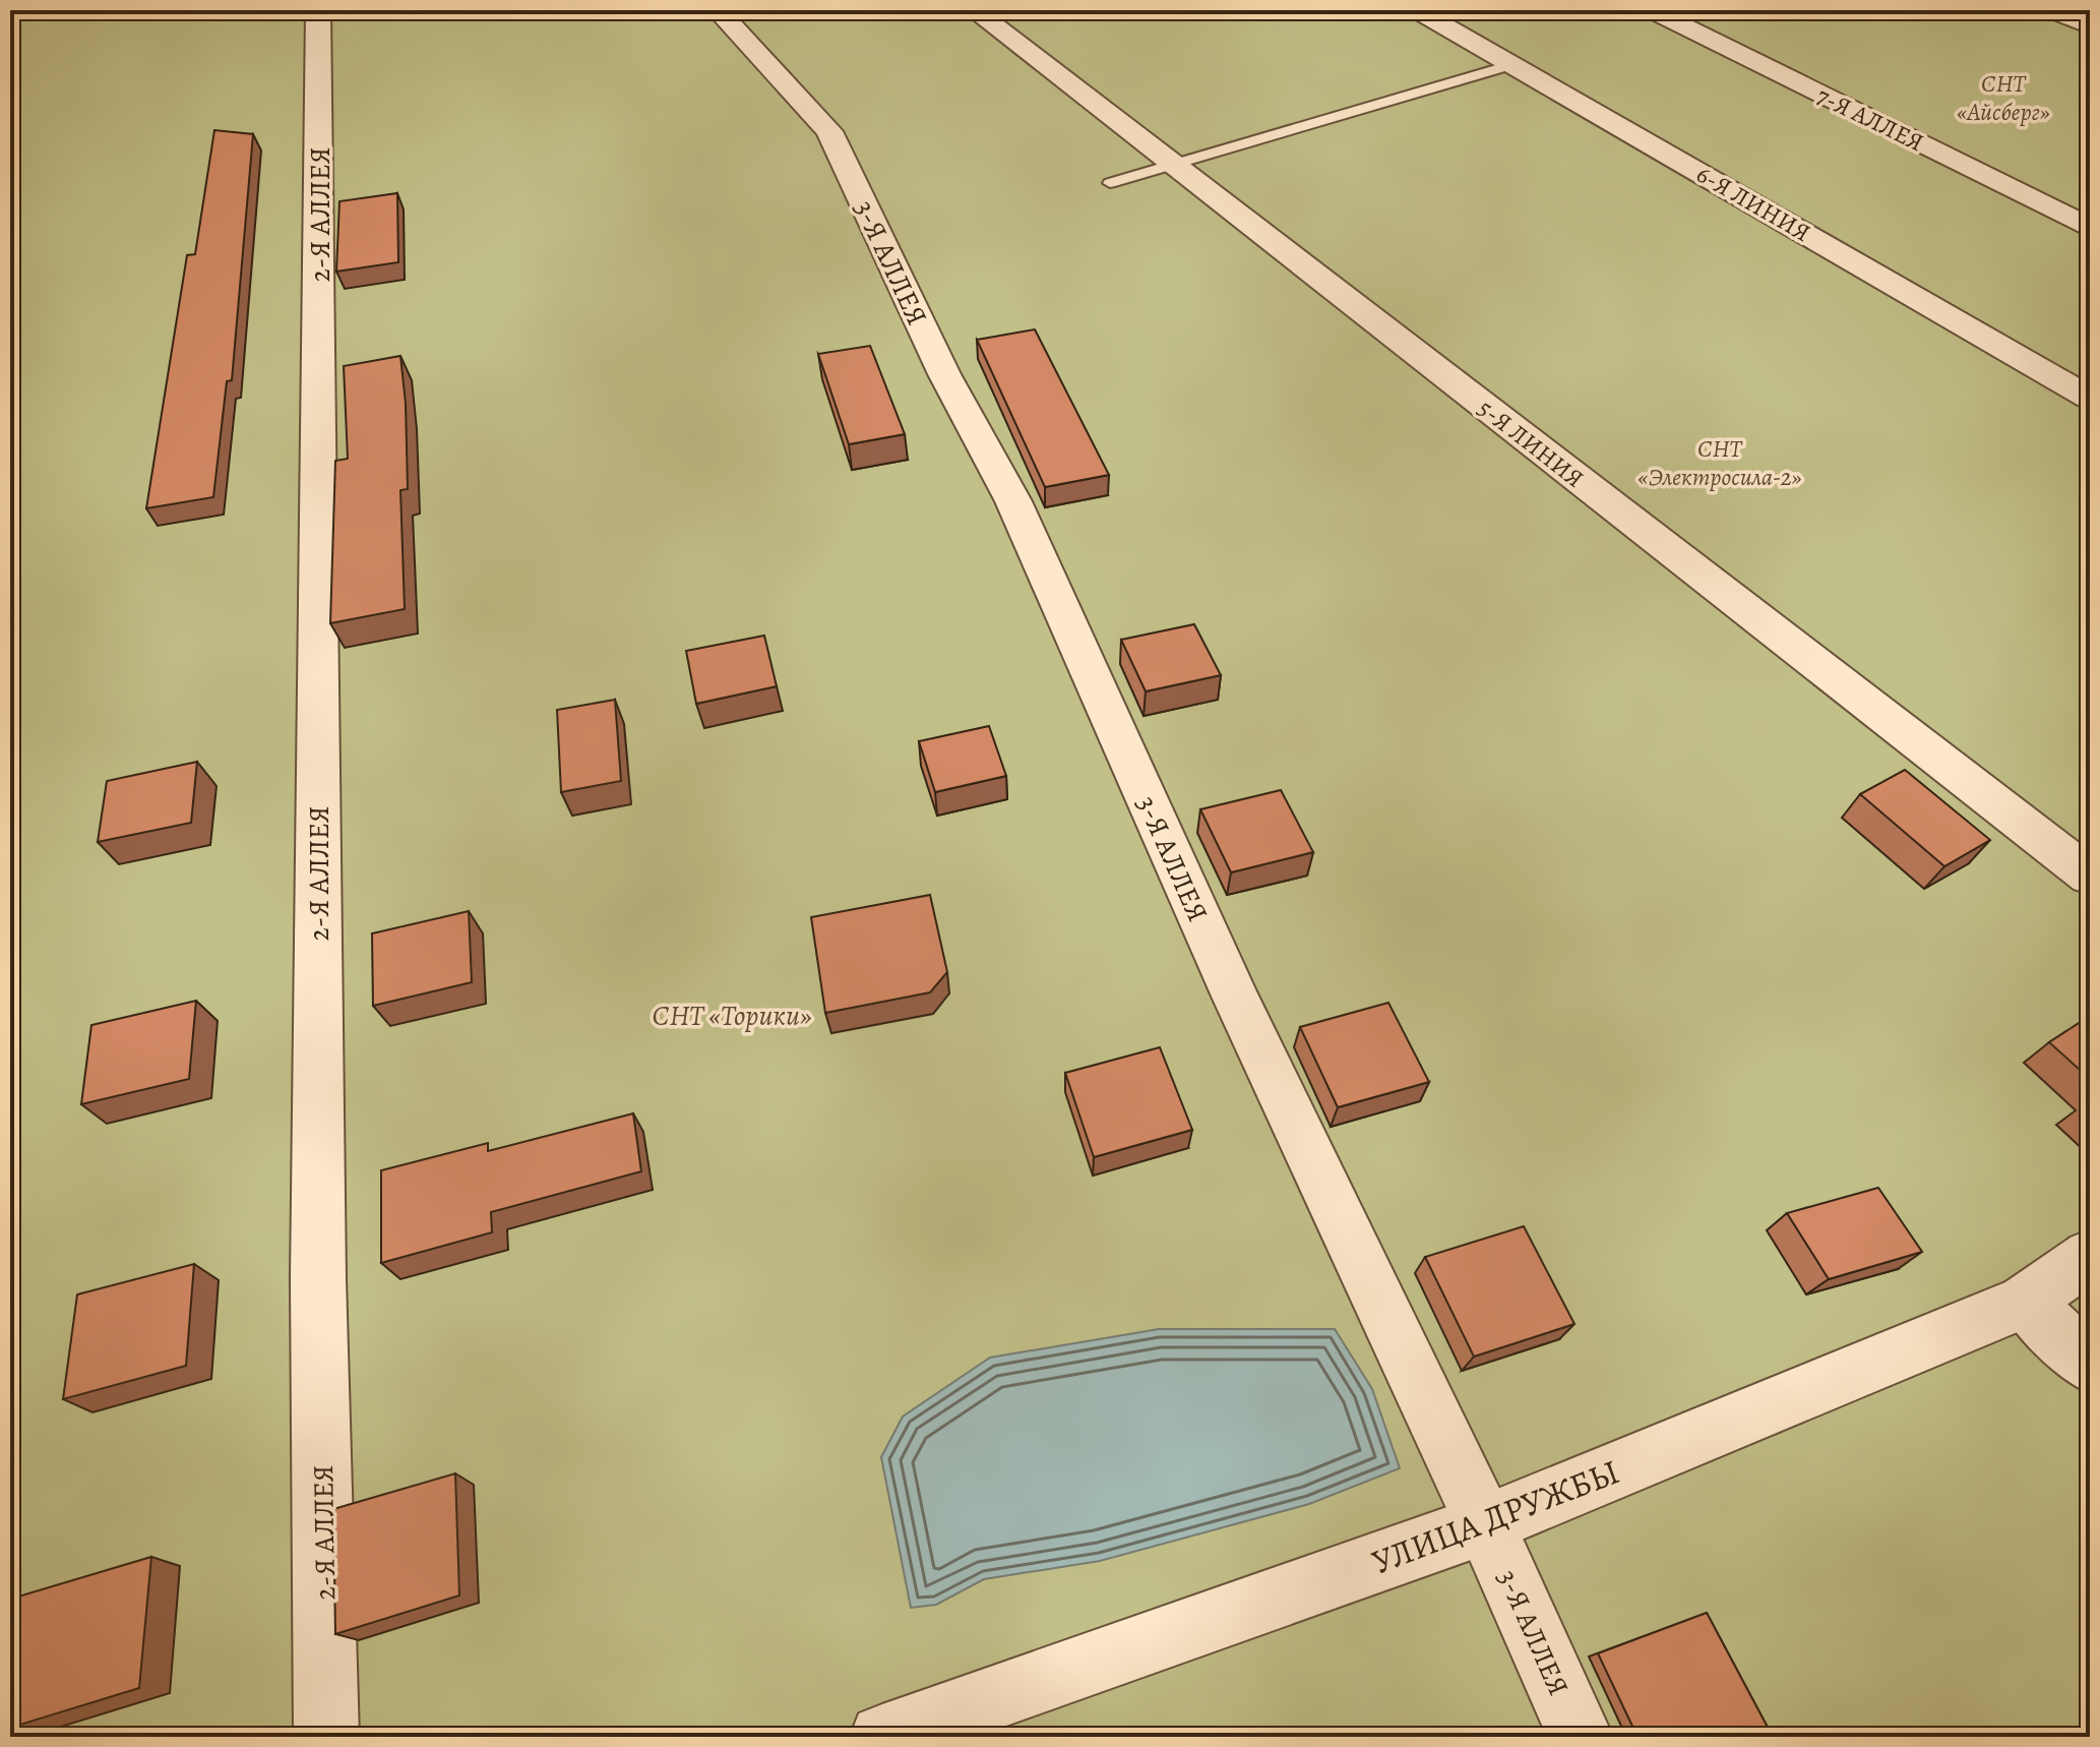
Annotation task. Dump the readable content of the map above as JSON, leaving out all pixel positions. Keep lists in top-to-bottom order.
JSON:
{
  "streets": {
    "street": [
      "7-Я АЛЛЕЯ",
      "6-Я ЛИНИЯ",
      "2-Я АЛЛЕЯ",
      "3-Я АЛЛЕЯ",
      "5-Я ЛИНИЯ",
      "УЛИЦА ДРУЖБЫ"
    ]
  },
  "crossings": [
    ["3-Я АЛЛЕЯ", "УЛИЦА ДРУЖБЫ"]
  ],
  "parks": ["СНТ «Айсберг»", "СНТ «Электросила-2»", "СНТ «Торики»"]
}
